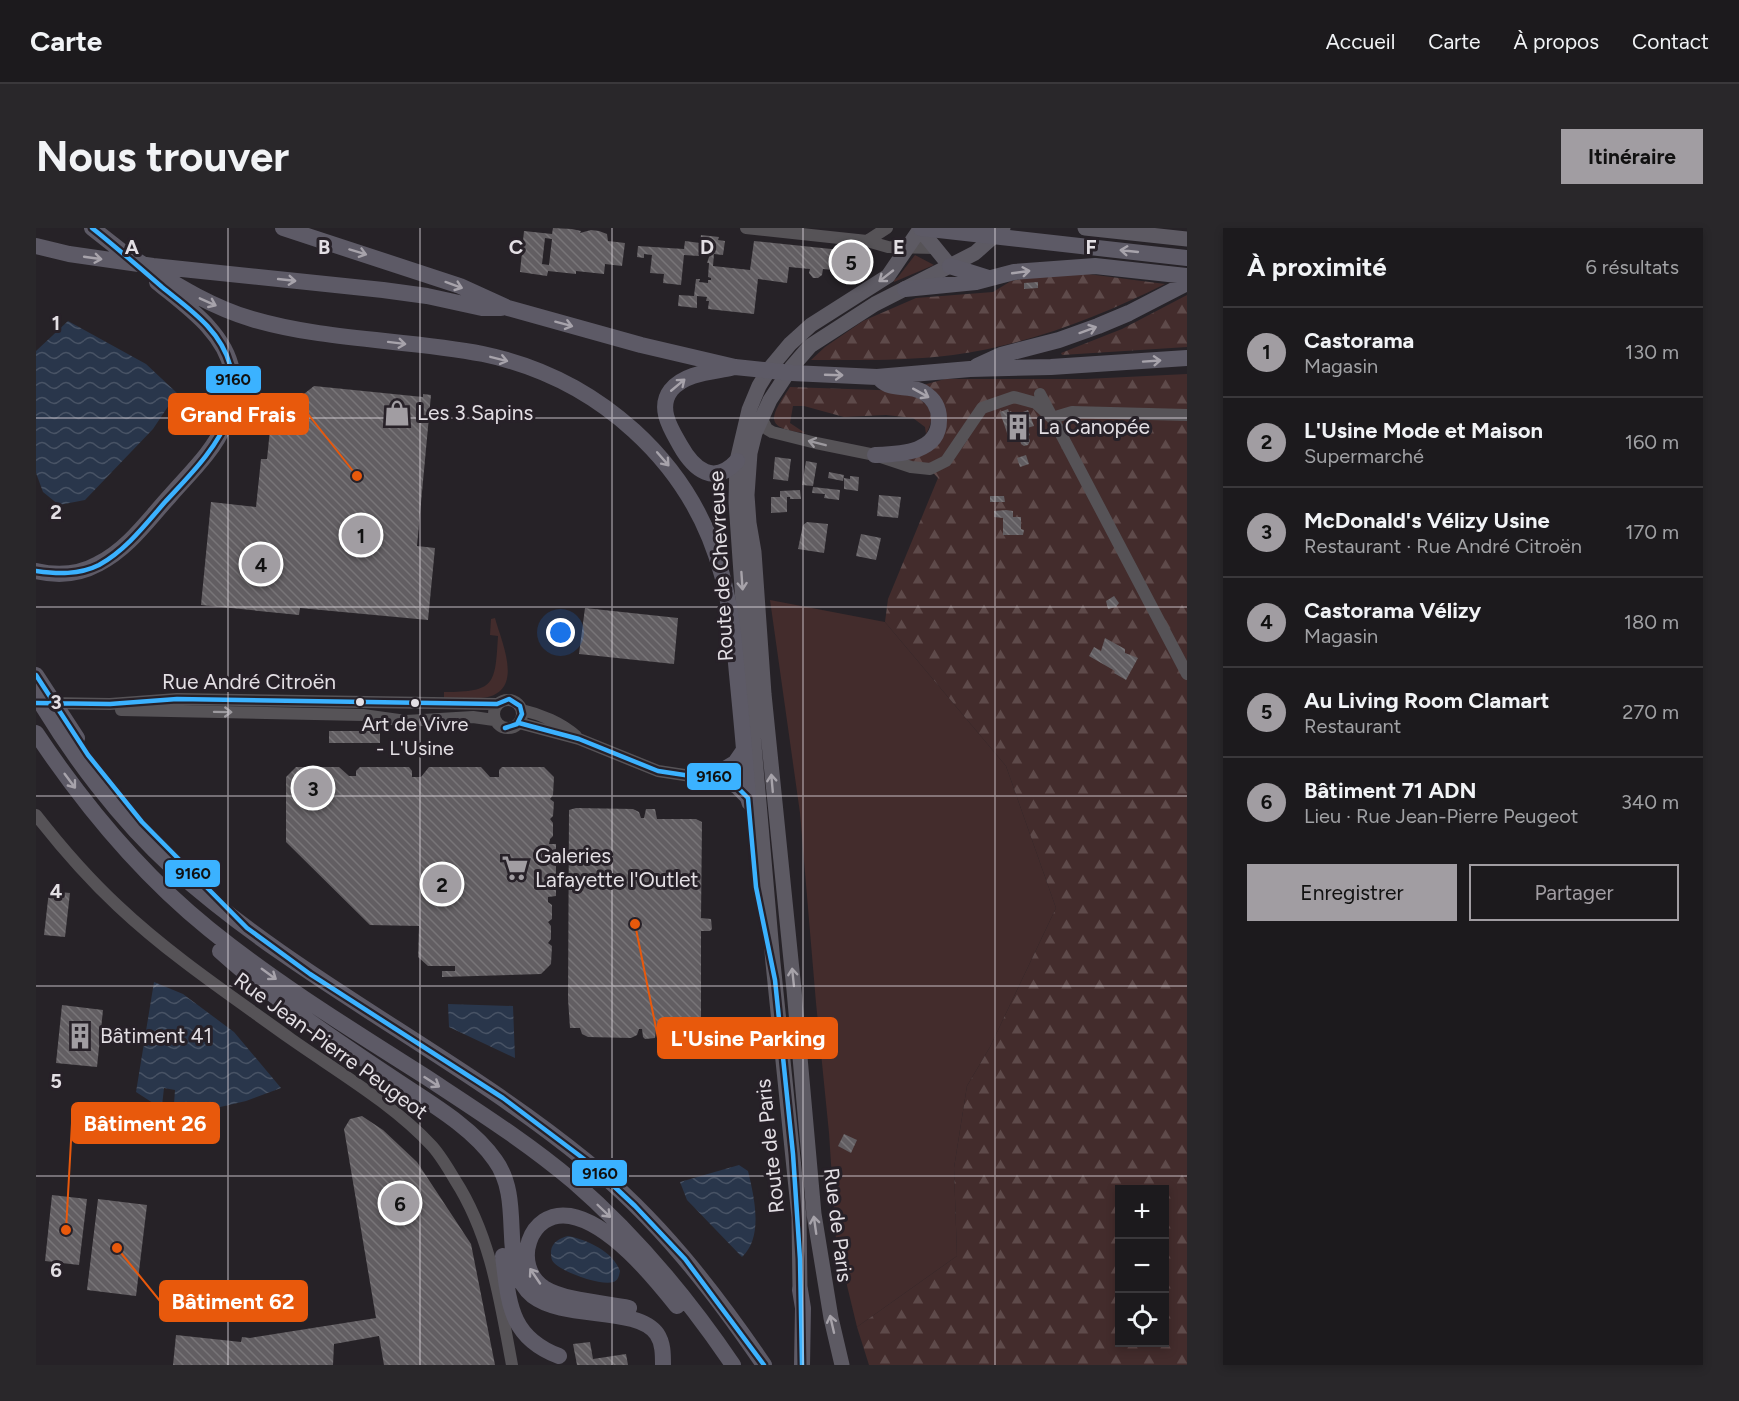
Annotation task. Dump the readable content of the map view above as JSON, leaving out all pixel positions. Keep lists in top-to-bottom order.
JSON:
{
  "streets": {
    "main road": ["Route de Chevreuse", "Route de Paris", "Rue de Paris"],
    "street": ["Rue André Citroën", "Rue Jean-Pierre Peugeot"]
  },
  "crossings": [
    ["Route de Chevreuse", "Route de Paris"]
  ],
  "one_way": ["Route de Chevreuse", "Rue de Paris"],
  "places": {
    "shop": ["Les 3 Sapins"],
    "building": ["La Canopée", "Bâtiment 41"],
    "other": [
      "Grand Frais",
      "Art de Vivre - L'Usine",
      "L'Usine Parking",
      "Bâtiment 26",
      "Bâtiment 62"
    ],
    "supermarket": ["Galeries Lafayette l'Outlet"]
  },
  "lines": ["transit line 9160"],
  "page": {
    "header": "Carte",
    "nav": [
      "Accueil",
      "Carte",
      "À propos",
      "Contact"
    ],
    "buttons": [
      "Itinéraire",
      ["Enregistrer", "Partager"]
    ],
    "title": "Nous trouver",
    "heading": ["À proximité", "6 résultats"],
    "pins": [
      "5",
      "1",
      "4",
      "3",
      "2",
      "6"
    ],
    "list": [
      {
        "mark": "1",
        "name": "Castorama",
        "note": "Magasin",
        "value": "130 m"
      },
      {
        "mark": "2",
        "name": "L'Usine Mode et Maison",
        "note": "Supermarché",
        "value": "160 m"
      },
      {
        "mark": "3",
        "name": "McDonald's Vélizy Usine",
        "note": "Restaurant · Rue André Citroën",
        "value": "170 m"
      },
      {
        "mark": "4",
        "name": "Castorama Vélizy",
        "note": "Magasin",
        "value": "180 m"
      },
      {
        "mark": "5",
        "name": "Au Living Room Clamart",
        "note": "Restaurant",
        "value": "270 m"
      },
      {
        "mark": "6",
        "name": "Bâtiment 71 ADN",
        "note": "Lieu · Rue Jean-Pierre Peugeot",
        "value": "340 m"
      }
    ],
    "map_buttons": ["+", "−"]
  },
  "grid": {
    "columns": [
      "A",
      "B",
      "C",
      "D",
      "E",
      "F"
    ],
    "rows": [
      "1",
      "2",
      "3",
      "4",
      "5",
      "6"
    ]
  }
}
